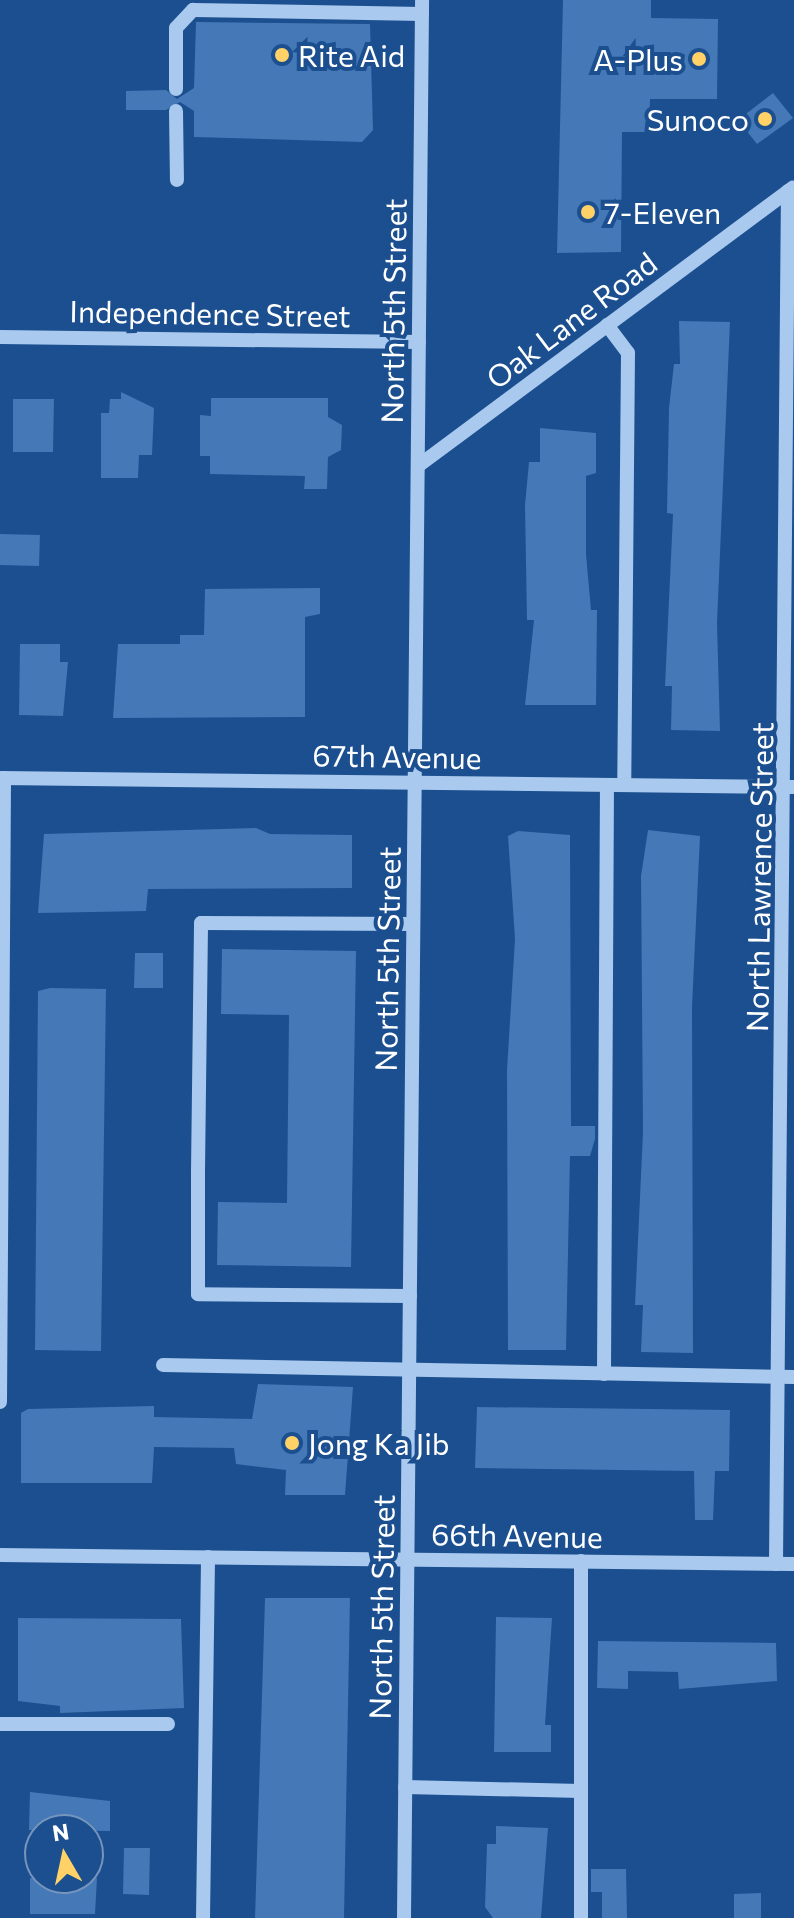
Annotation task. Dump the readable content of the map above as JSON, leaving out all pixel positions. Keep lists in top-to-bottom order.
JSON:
{
  "streets": {
    "street": [
      "North 5th Street",
      "Independence Street",
      "Oak Lane Road",
      "67th Avenue",
      "North Lawrence Street",
      "66th Avenue"
    ]
  },
  "crossings": [
    ["North 5th Street", "Independence Street"],
    ["North 5th Street", "Oak Lane Road"],
    ["North 5th Street", "67th Avenue"],
    ["North 5th Street", "66th Avenue"],
    ["Oak Lane Road", "North Lawrence Street"],
    ["67th Avenue", "North Lawrence Street"],
    ["North Lawrence Street", "66th Avenue"]
  ],
  "places": [
    "Rite Aid",
    "A-Plus",
    "Sunoco",
    "7-Eleven",
    "Jong Ka Jib"
  ],
  "north": "top"
}
